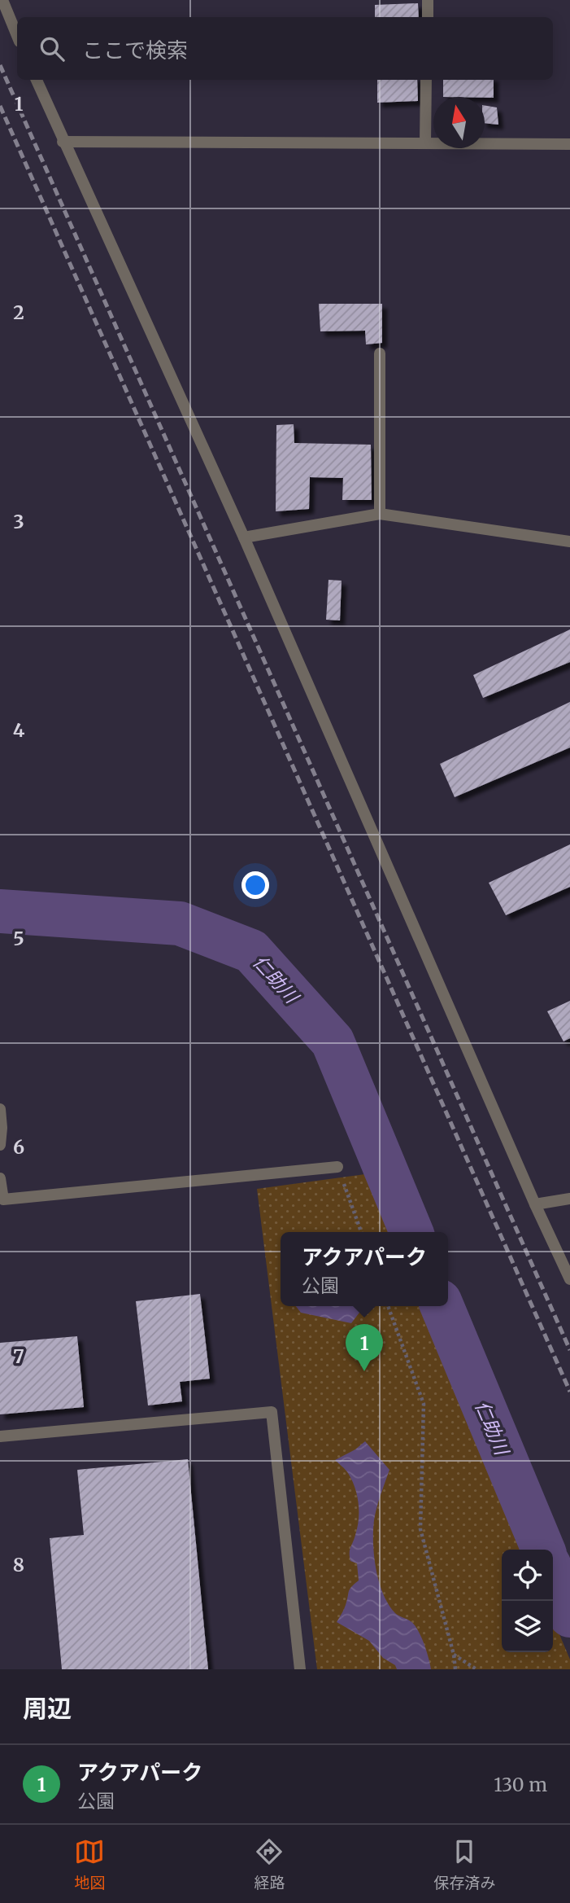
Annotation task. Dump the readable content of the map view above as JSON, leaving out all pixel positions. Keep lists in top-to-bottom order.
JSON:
{
  "water": ["仁助川"],
  "north": "top",
  "page": {
    "search": "ここで検索",
    "popup": ["アクアパーク", "公園"],
    "pins": "1",
    "heading": "周辺",
    "list": [
      {
        "mark": "1",
        "name": "アクアパーク",
        "note": "公園",
        "value": "130 m"
      }
    ],
    "nav": ["地図", "経路", "保存済み"]
  },
  "grid": {
    "rows": [
      "1",
      "2",
      "3",
      "4",
      "5",
      "6",
      "7",
      "8"
    ]
  }
}
